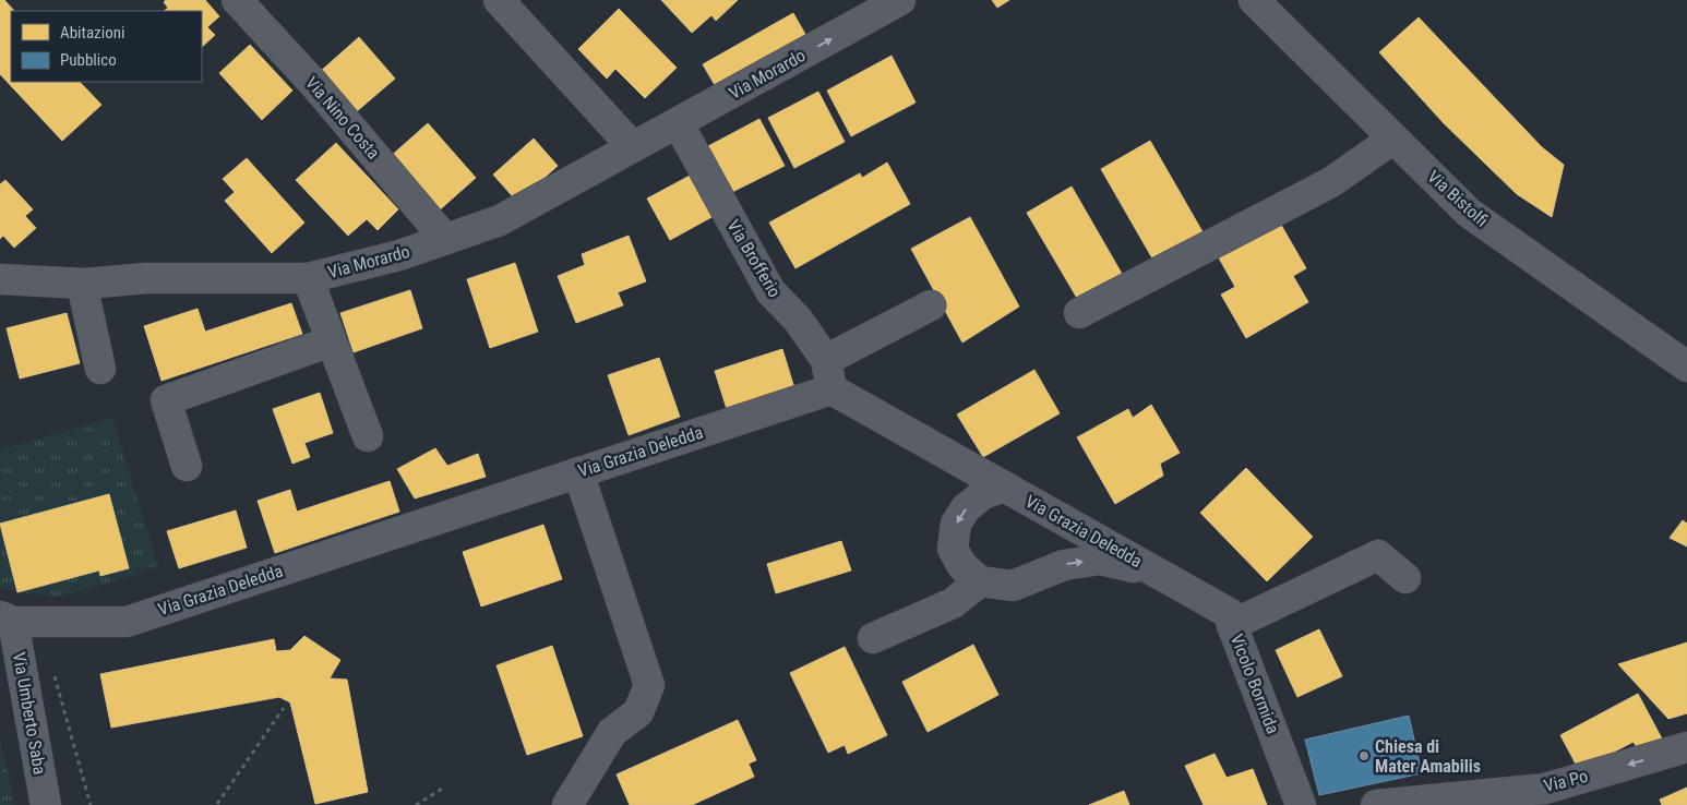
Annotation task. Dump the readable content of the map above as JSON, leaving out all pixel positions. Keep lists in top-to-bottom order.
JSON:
{
  "streets": {
    "street": [
      "Via Morardo",
      "Via Nino Costa",
      "Via Bistolfi",
      "Via Brofferio",
      "Via Grazia Deledda",
      "Vicolo Bormida",
      "Via Umberto Saba",
      "Via Po"
    ]
  },
  "crossings": [
    ["Via Morardo", "Via Nino Costa"],
    ["Via Morardo", "Via Brofferio"],
    ["Via Brofferio", "Via Grazia Deledda"],
    ["Via Grazia Deledda", "Vicolo Bormida"],
    ["Via Grazia Deledda", "Via Umberto Saba"]
  ],
  "one_way": ["Via Po"],
  "places": ["Chiesa di Mater Amabilis"],
  "legend": ["Abitazioni", "Pubblico"]
}
